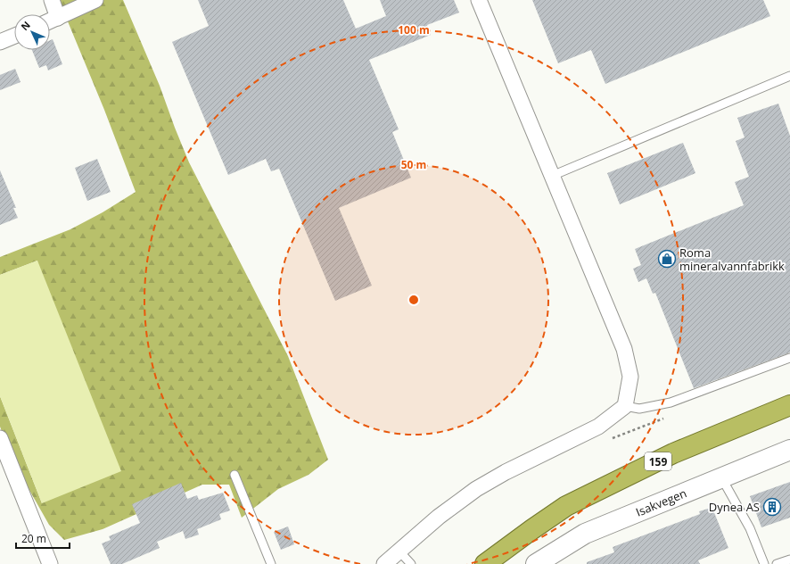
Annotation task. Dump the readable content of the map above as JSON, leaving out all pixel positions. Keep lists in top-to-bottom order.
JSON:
{
  "streets": {
    "highway": ["159"],
    "street": ["Isakvegen"]
  },
  "places": {
    "shop": ["Roma mineralvannfabrikk"],
    "building": ["Dynea AS"]
  },
  "scale_bar": "20 m",
  "north": "top left",
  "rings": ["100 m", "50 m"]
}
